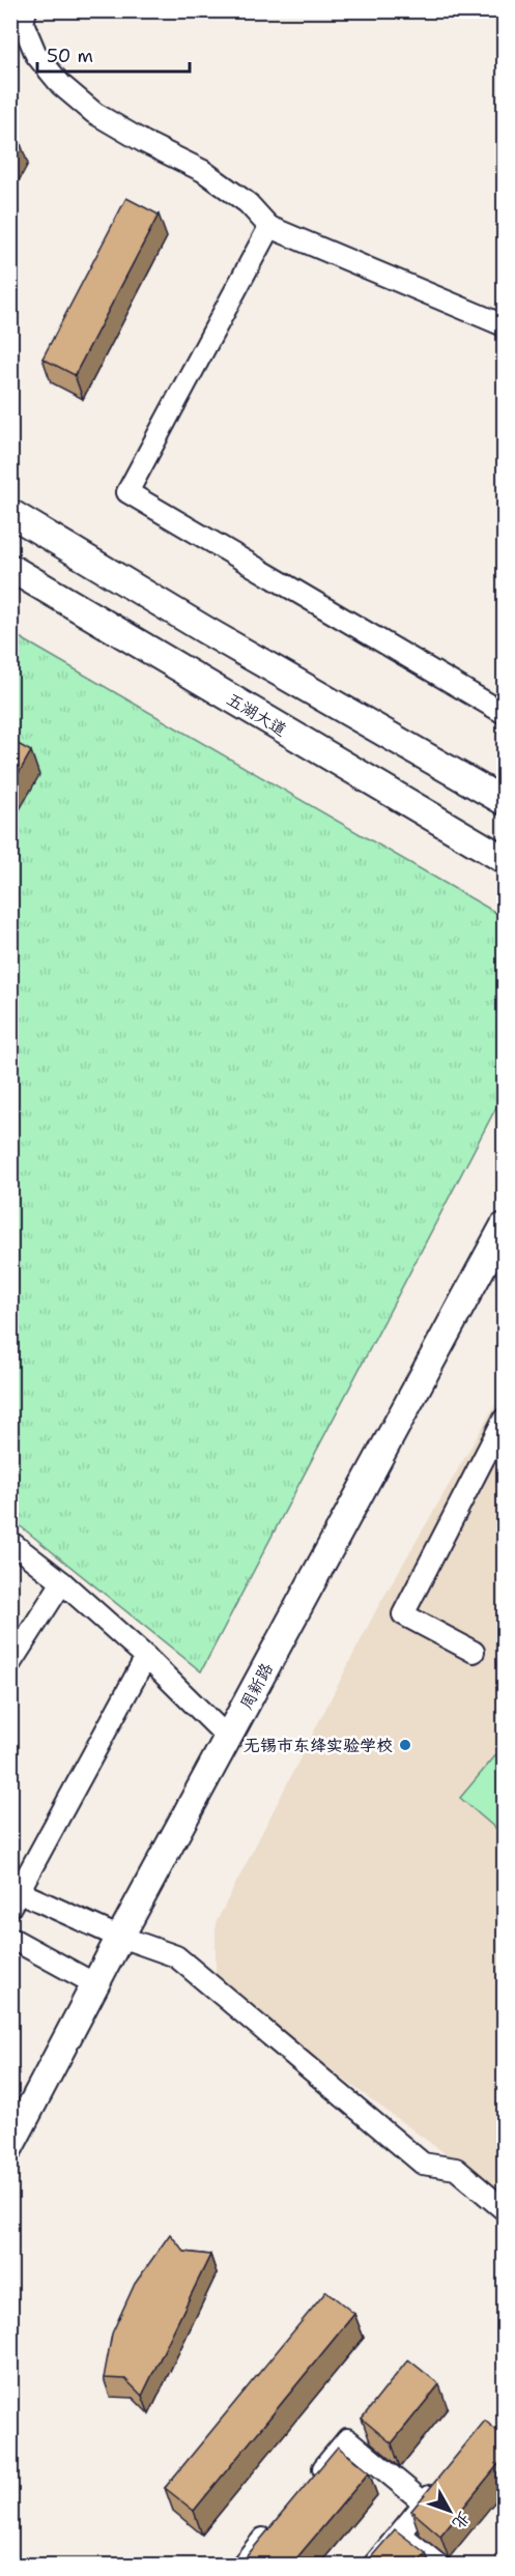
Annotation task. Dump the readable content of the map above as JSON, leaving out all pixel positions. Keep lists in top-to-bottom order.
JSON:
{
  "streets": {
    "main road": ["五湖大道", "周新路"]
  },
  "places": ["无锡市东绛实验学校"],
  "scale_bar": "50 m",
  "north": "bottom right"
}
